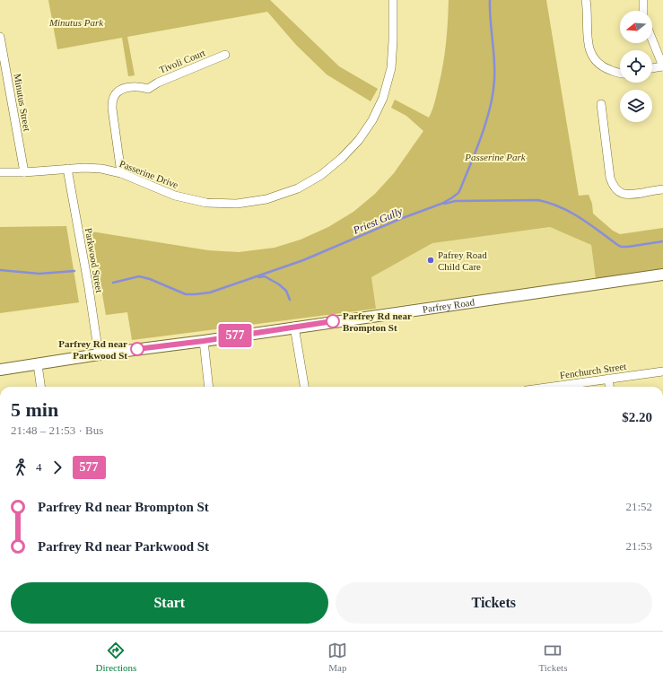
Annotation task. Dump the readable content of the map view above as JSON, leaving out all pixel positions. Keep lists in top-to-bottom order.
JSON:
{
  "streets": {
    "main road": ["Parfrey Road"],
    "street": [
      "Tivoli Court",
      "Minutus Street",
      "Passerine Drive",
      "Parkwood Street",
      "Fenchurch Street"
    ]
  },
  "crossings": [
    ["Tivoli Court", "Passerine Drive"],
    ["Minutus Street", "Passerine Drive"],
    ["Passerine Drive", "Parkwood Street"],
    ["Parkwood Street", "Parfrey Road"]
  ],
  "water": ["Priest Gully"],
  "parks": ["Minutus Park", "Passerine Park"],
  "places": ["Pafrey Road Child Care", "Parfrey Rd near Brompton St", "Parfrey Rd near Parkwood St"],
  "lines": ["bus line 577"],
  "north": "left",
  "page": {
    "on_map": "577",
    "heading": ["5 min", "21:48 – 21:53 · Bus", "$2.20"],
    "legs": ["4", "577"],
    "list": [
      {
        "name": "Parfrey Rd near Brompton St",
        "value": "21:52"
      },
      {
        "name": "Parfrey Rd near Parkwood St",
        "value": "21:53"
      }
    ],
    "buttons": ["Start", "Tickets"],
    "tabs": ["Directions", "Map", "Tickets"]
  }
}
